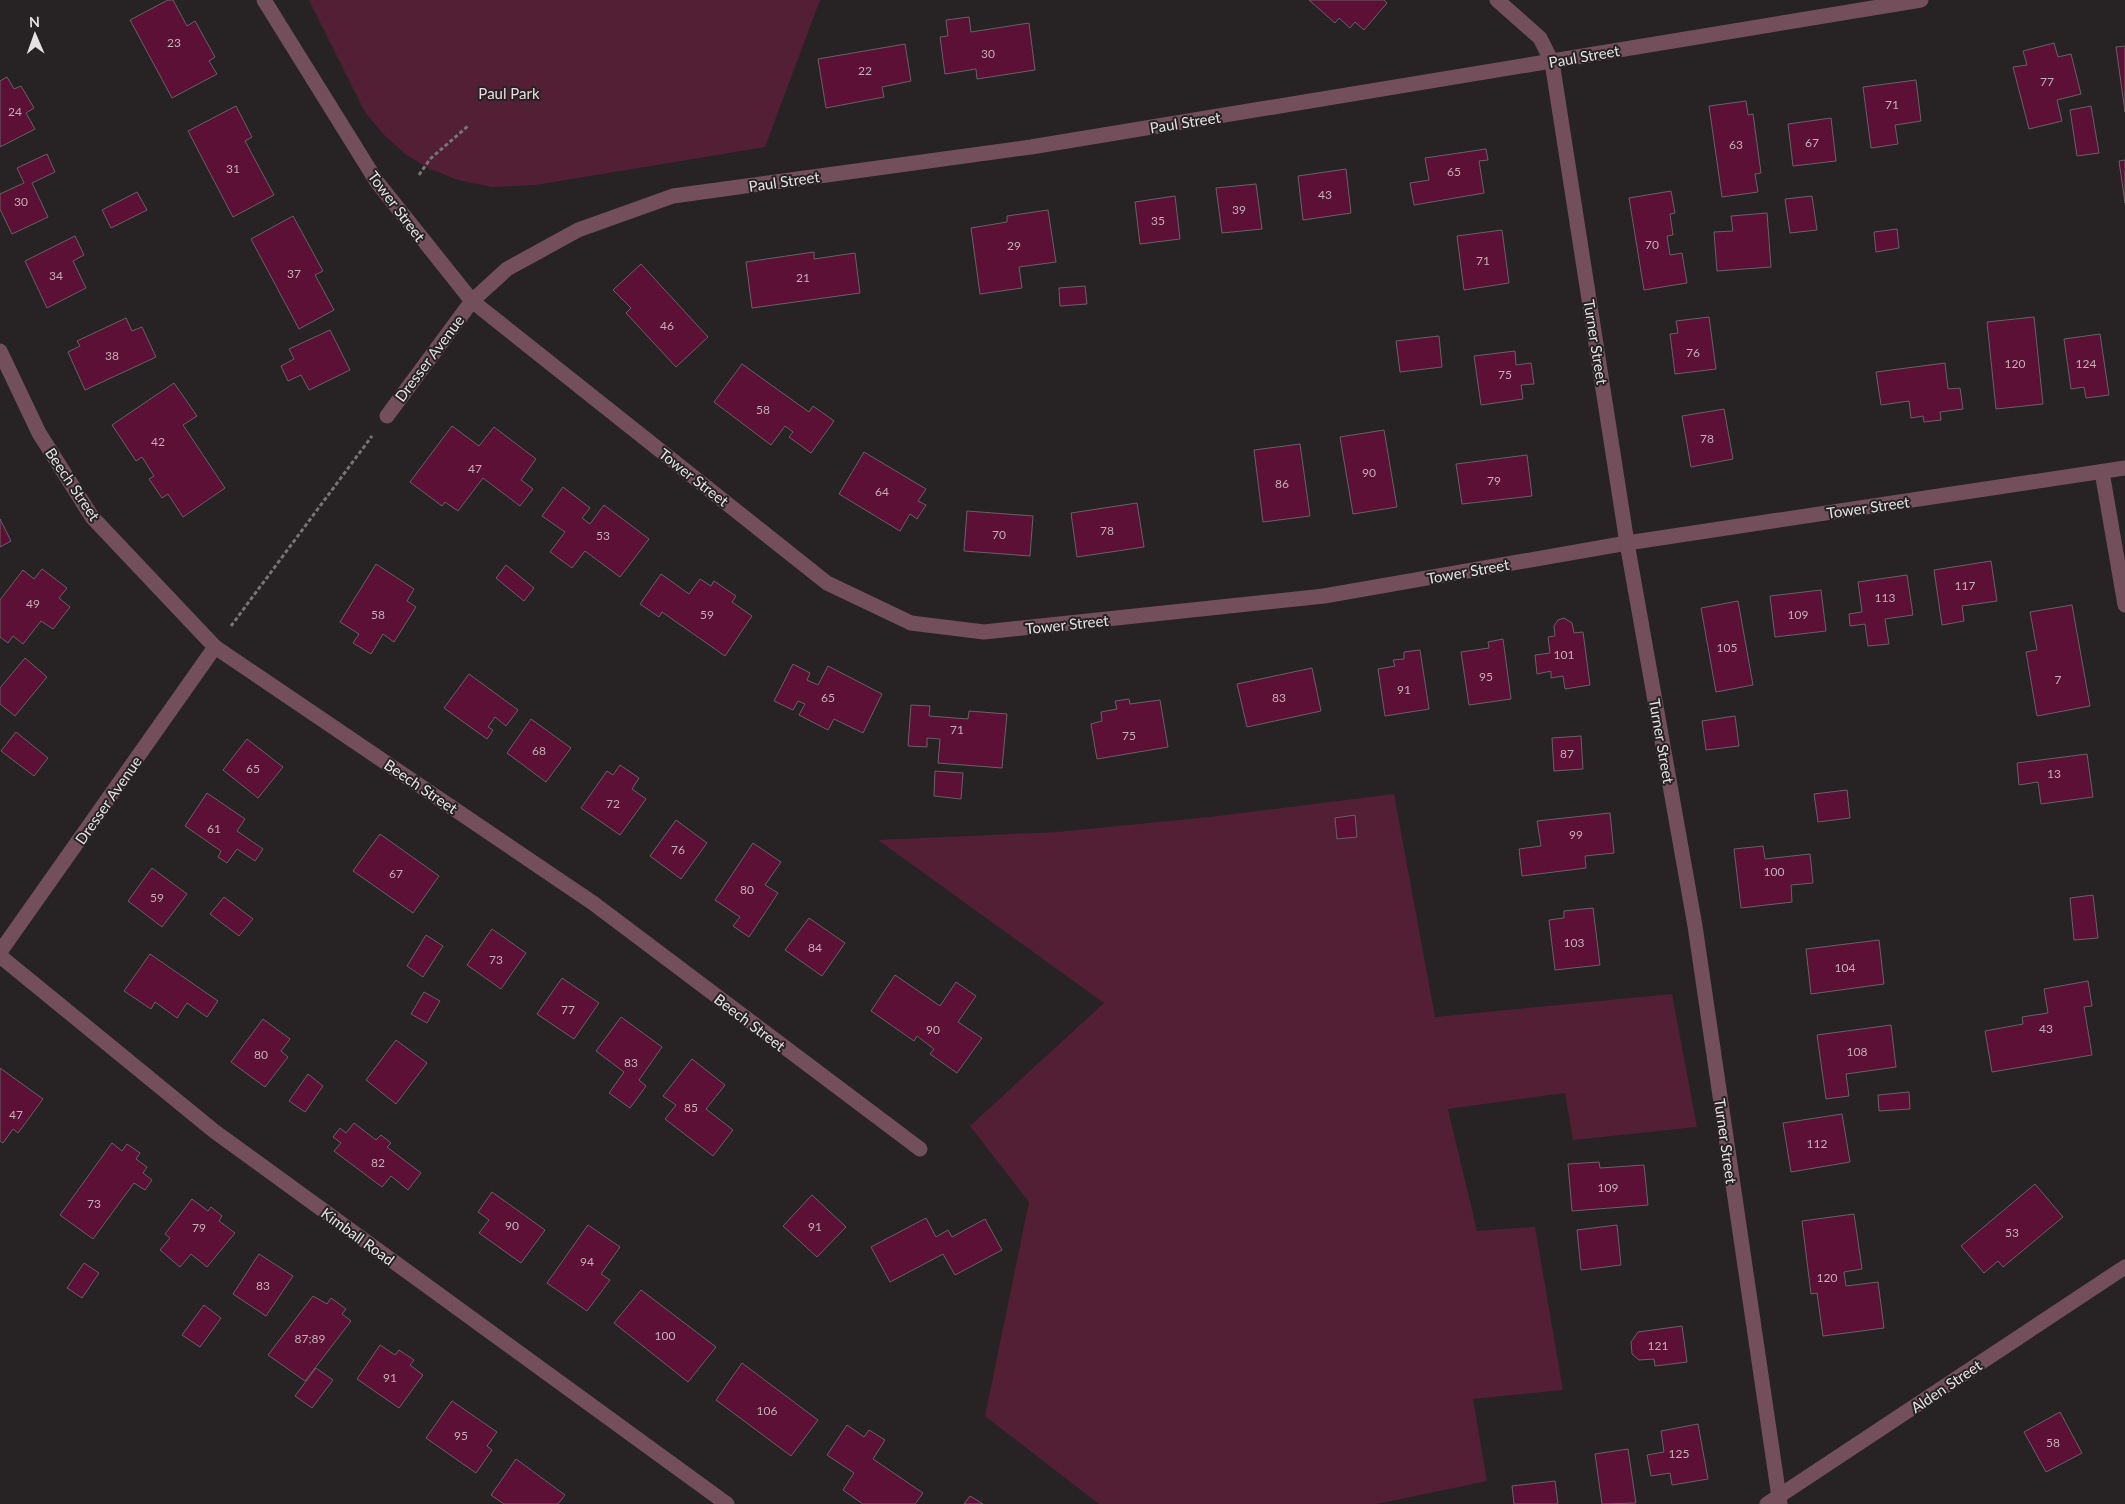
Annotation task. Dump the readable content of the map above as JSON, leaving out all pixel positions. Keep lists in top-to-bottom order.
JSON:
{
  "streets": {
    "street": [
      "Paul Street",
      "Tower Street",
      "Turner Street",
      "Dresser Avenue",
      "Beech Street",
      "Kimball Road",
      "Alden Street"
    ]
  },
  "crossings": [
    ["Paul Street", "Tower Street"],
    ["Paul Street", "Turner Street"],
    ["Paul Street", "Dresser Avenue"],
    ["Tower Street", "Turner Street"],
    ["Tower Street", "Dresser Avenue"],
    ["Turner Street", "Alden Street"],
    ["Dresser Avenue", "Beech Street"],
    ["Dresser Avenue", "Kimball Road"]
  ],
  "parks": ["Paul Park"],
  "house_numbers": [
    "23",
    "30",
    "22",
    "77",
    "71",
    "24",
    "67",
    "63",
    "31",
    "65",
    "43",
    "30",
    "39",
    "35",
    "70",
    "29",
    "71",
    "37",
    "34",
    "21",
    "46",
    "76",
    "38",
    "120",
    "124",
    "75",
    "58",
    "78",
    "42",
    "47",
    "90",
    "79",
    "86",
    "64",
    "78",
    "70",
    "53",
    "117",
    "113",
    "49",
    "58",
    "59",
    "109",
    "105",
    "101",
    "95",
    "7",
    "91",
    "65",
    "83",
    "71",
    "75",
    "68",
    "87",
    "65",
    "13",
    "72",
    "61",
    "99",
    "76",
    "100",
    "67",
    "80",
    "59",
    "103",
    "84",
    "73",
    "104",
    "77",
    "43",
    "90",
    "108",
    "80",
    "83",
    "85",
    "47",
    "112",
    "82",
    "109",
    "73",
    "90",
    "91",
    "79",
    "53",
    "94",
    "120",
    "83",
    "100",
    "87;89",
    "121",
    "91",
    "106",
    "95",
    "58",
    "125"
  ],
  "north": "top"
}
